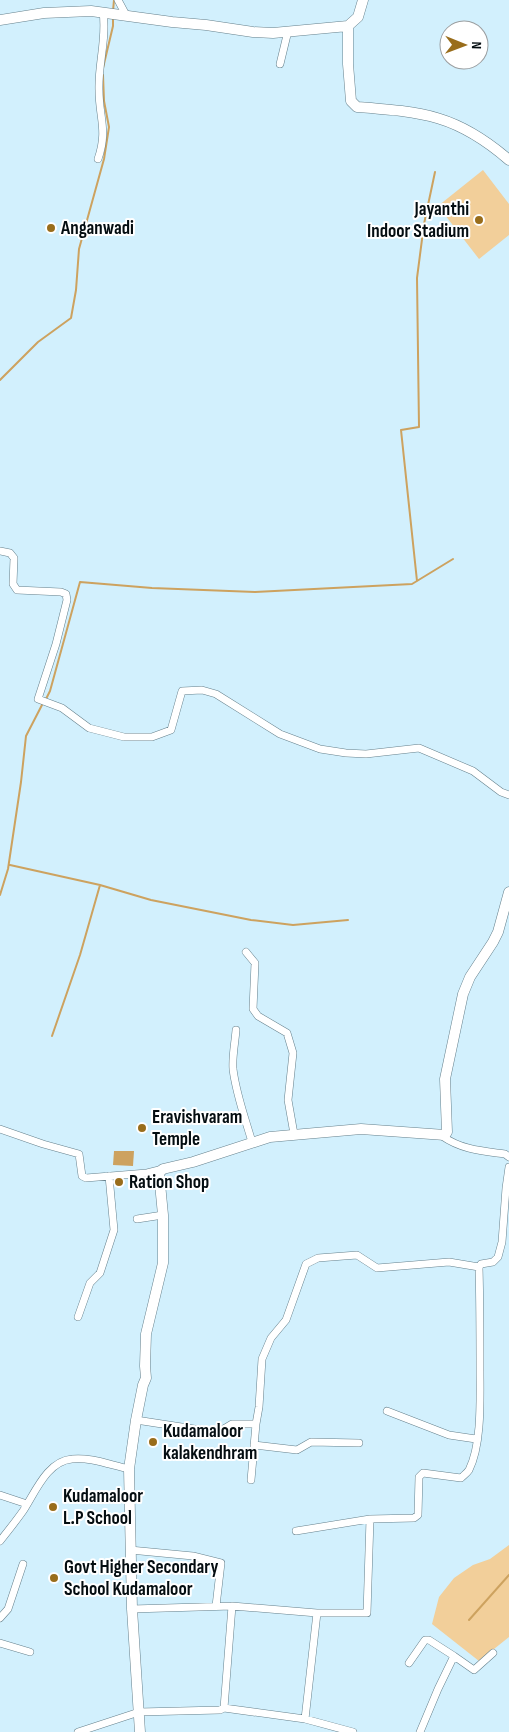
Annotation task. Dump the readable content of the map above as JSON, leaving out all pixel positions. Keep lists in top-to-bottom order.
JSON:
{
  "places": [
    "Jayanthi Indoor Stadium",
    "Anganwadi",
    "Eravishvaram Temple",
    "Ration Shop",
    "Kudamaloor kalakendhram",
    "Kudamaloor L.P School",
    "Govt Higher Secondary School Kudamaloor"
  ],
  "north": "right"
}
